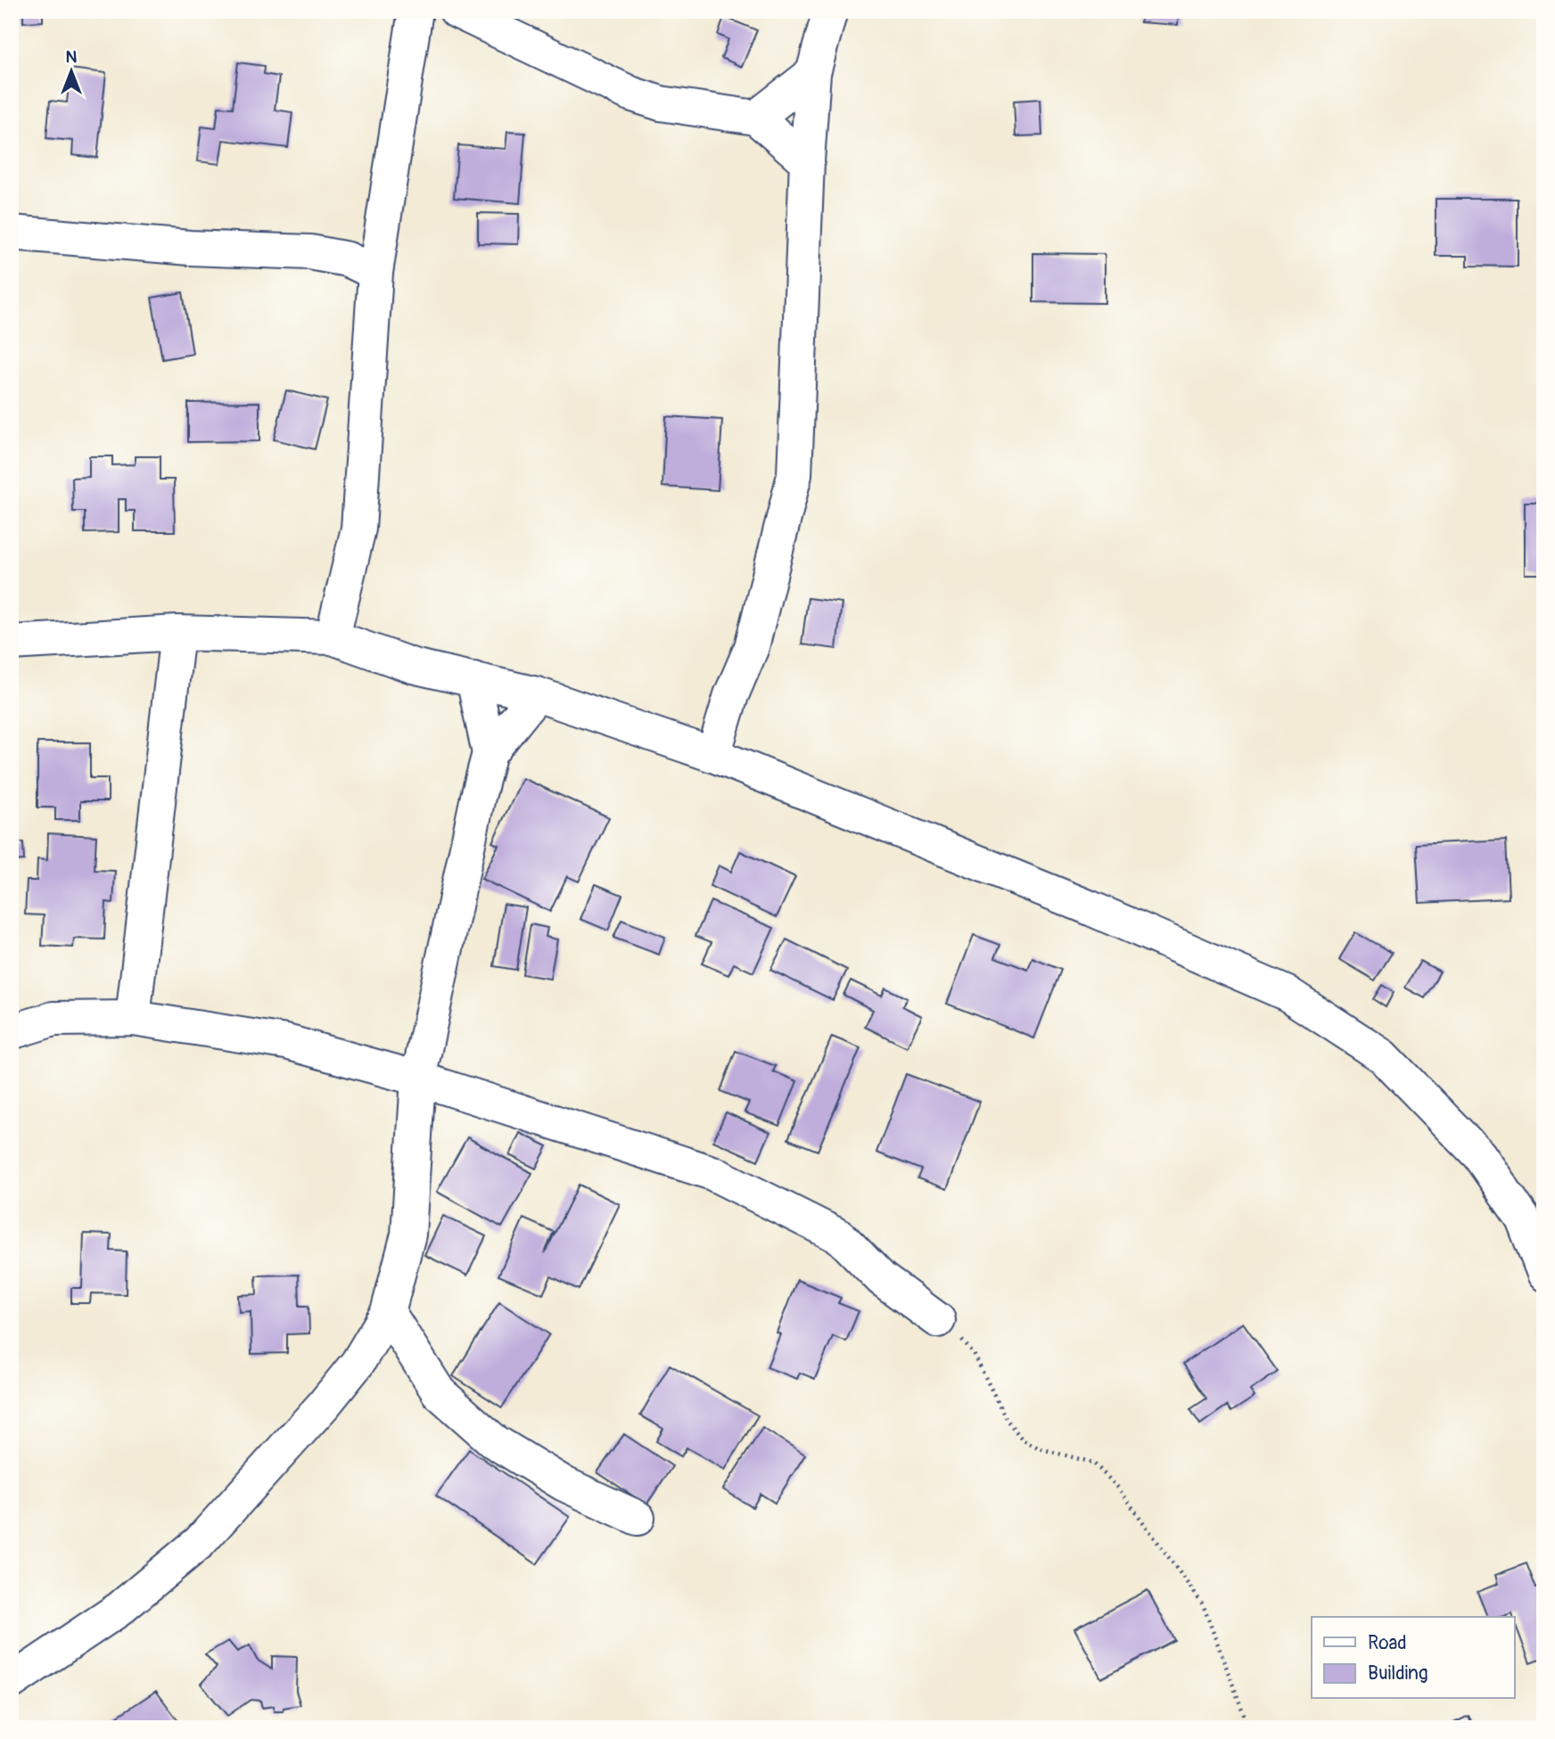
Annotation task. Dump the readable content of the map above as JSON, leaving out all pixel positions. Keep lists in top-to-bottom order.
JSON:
{
  "legend": ["Road", "Building"],
  "north": "top"
}
